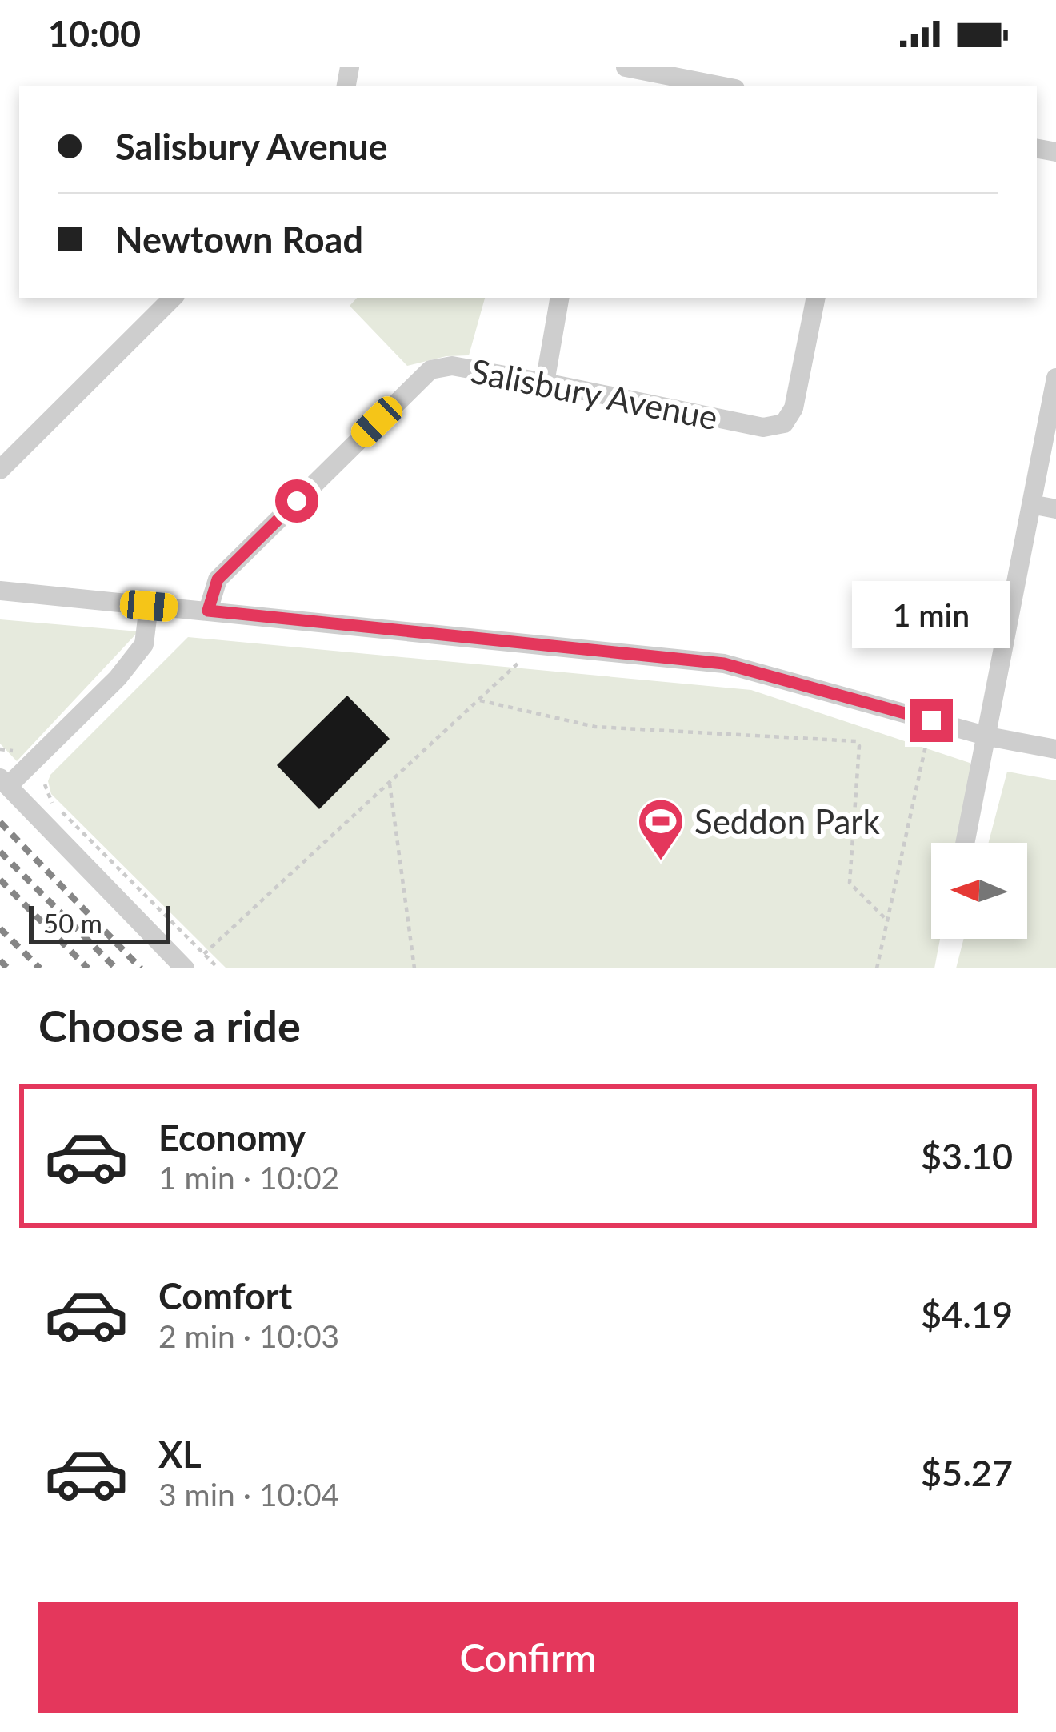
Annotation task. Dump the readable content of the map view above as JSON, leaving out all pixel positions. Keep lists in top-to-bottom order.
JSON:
{
  "streets": {
    "street": ["Salisbury Avenue"]
  },
  "places": {
    "sports": ["Seddon Park"]
  },
  "scale_bar": "50 m",
  "north": "left",
  "page": {
    "status": "10:00",
    "banner": ["Salisbury Avenue", "Newtown Road"],
    "bubble": "1 min",
    "scale": "50 m",
    "heading": "Choose a ride",
    "list": [
      {
        "name": "Economy",
        "note": "1 min · 10:02",
        "value": "$3.10"
      },
      {
        "name": "Comfort",
        "note": "2 min · 10:03",
        "value": "$4.19"
      },
      {
        "name": "XL",
        "note": "3 min · 10:04",
        "value": "$5.27"
      }
    ],
    "buttons": "Confirm"
  }
}
